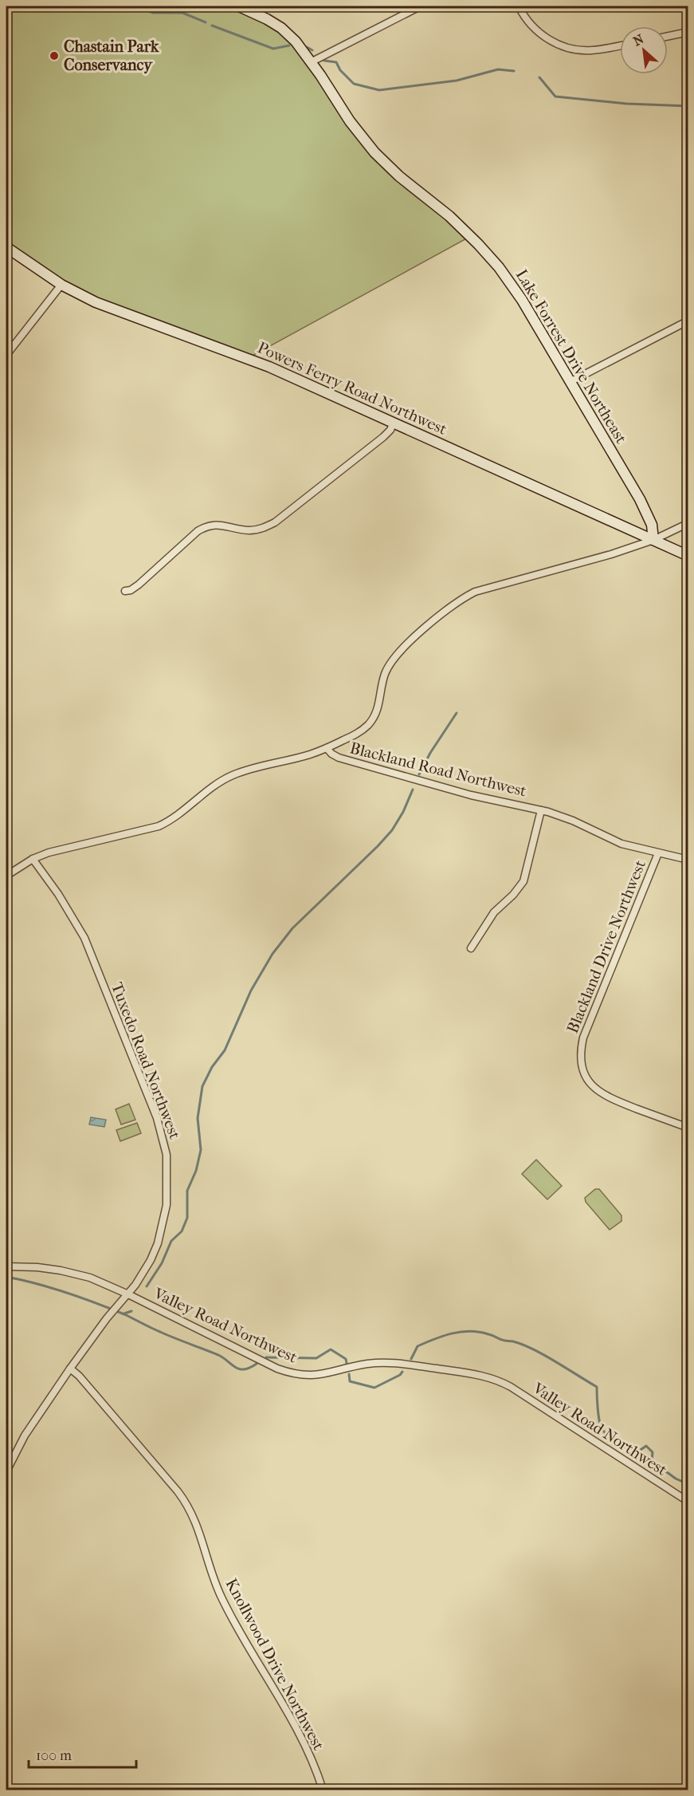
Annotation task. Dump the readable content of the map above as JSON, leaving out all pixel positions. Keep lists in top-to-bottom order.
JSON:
{
  "streets": {
    "street": [
      "Lake Forrest Drive Northeast",
      "Powers Ferry Road Northwest",
      "Blackland Road Northwest",
      "Blackland Drive Northwest",
      "Tuxedo Road Northwest",
      "Valley Road Northwest",
      "Knollwood Drive Northwest"
    ]
  },
  "crossings": [
    ["Lake Forrest Drive Northeast", "Powers Ferry Road Northwest"],
    ["Blackland Road Northwest", "Blackland Drive Northwest"],
    ["Blackland Road Northwest", "Tuxedo Road Northwest"],
    ["Tuxedo Road Northwest", "Valley Road Northwest"],
    ["Tuxedo Road Northwest", "Knollwood Drive Northwest"]
  ],
  "places": ["Chastain Park Conservancy"],
  "scale_bar": "100 m",
  "north": "top left"
}
